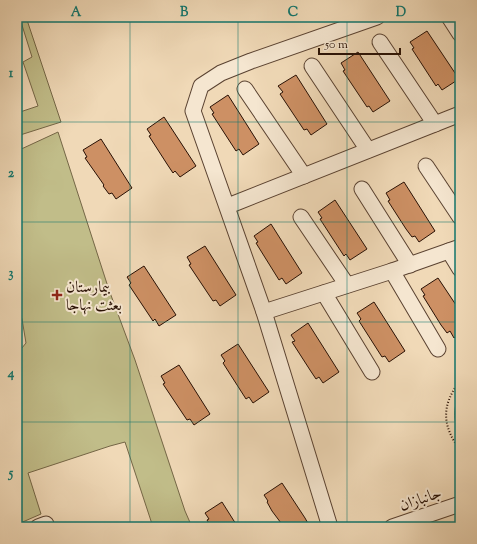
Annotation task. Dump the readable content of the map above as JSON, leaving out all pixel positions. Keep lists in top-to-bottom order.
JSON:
{
  "streets": {
    "street": ["جانبازان"]
  },
  "places": {
    "health": ["بیمارستان بعثت نهاجا"]
  },
  "scale_bar": "50 m",
  "grid": {
    "columns": [
      "A",
      "B",
      "C",
      "D"
    ],
    "rows": [
      "1",
      "2",
      "3",
      "4",
      "5"
    ]
  }
}
